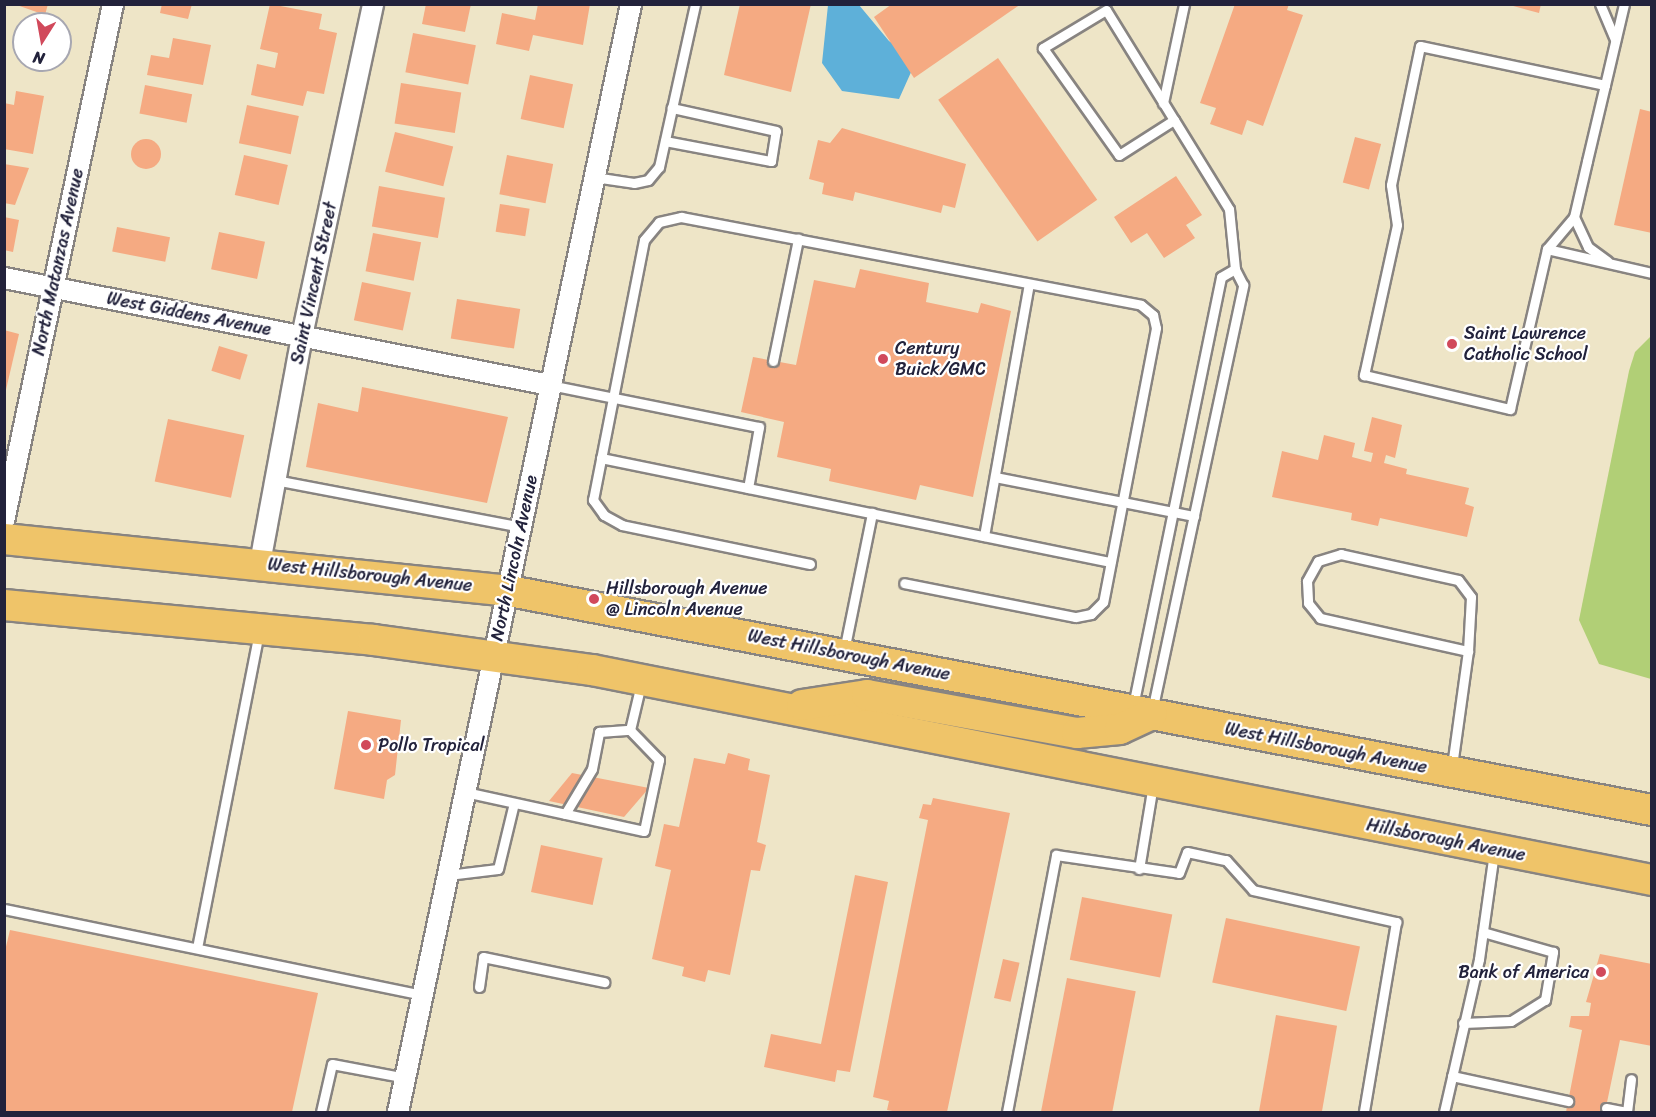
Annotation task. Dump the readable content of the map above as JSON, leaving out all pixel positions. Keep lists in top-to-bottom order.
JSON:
{
  "streets": {
    "main road": ["West Hillsborough Avenue", "Hillsborough Avenue"],
    "street": [
      "North Matanzas Avenue",
      "Saint Vincent Street",
      "West Giddens Avenue",
      "North Lincoln Avenue"
    ]
  },
  "crossings": [
    ["North Matanzas Avenue", "West Giddens Avenue"],
    ["Saint Vincent Street", "West Giddens Avenue"],
    ["Saint Vincent Street", "West Hillsborough Avenue"],
    ["West Giddens Avenue", "North Lincoln Avenue"],
    ["North Lincoln Avenue", "West Hillsborough Avenue"]
  ],
  "places": [
    "Saint Lawrence Catholic School",
    "Century Buick/GMC",
    "Hillsborough Avenue @ Lincoln Avenue",
    "Pollo Tropical",
    "Bank of America"
  ],
  "north": "bottom"
}
